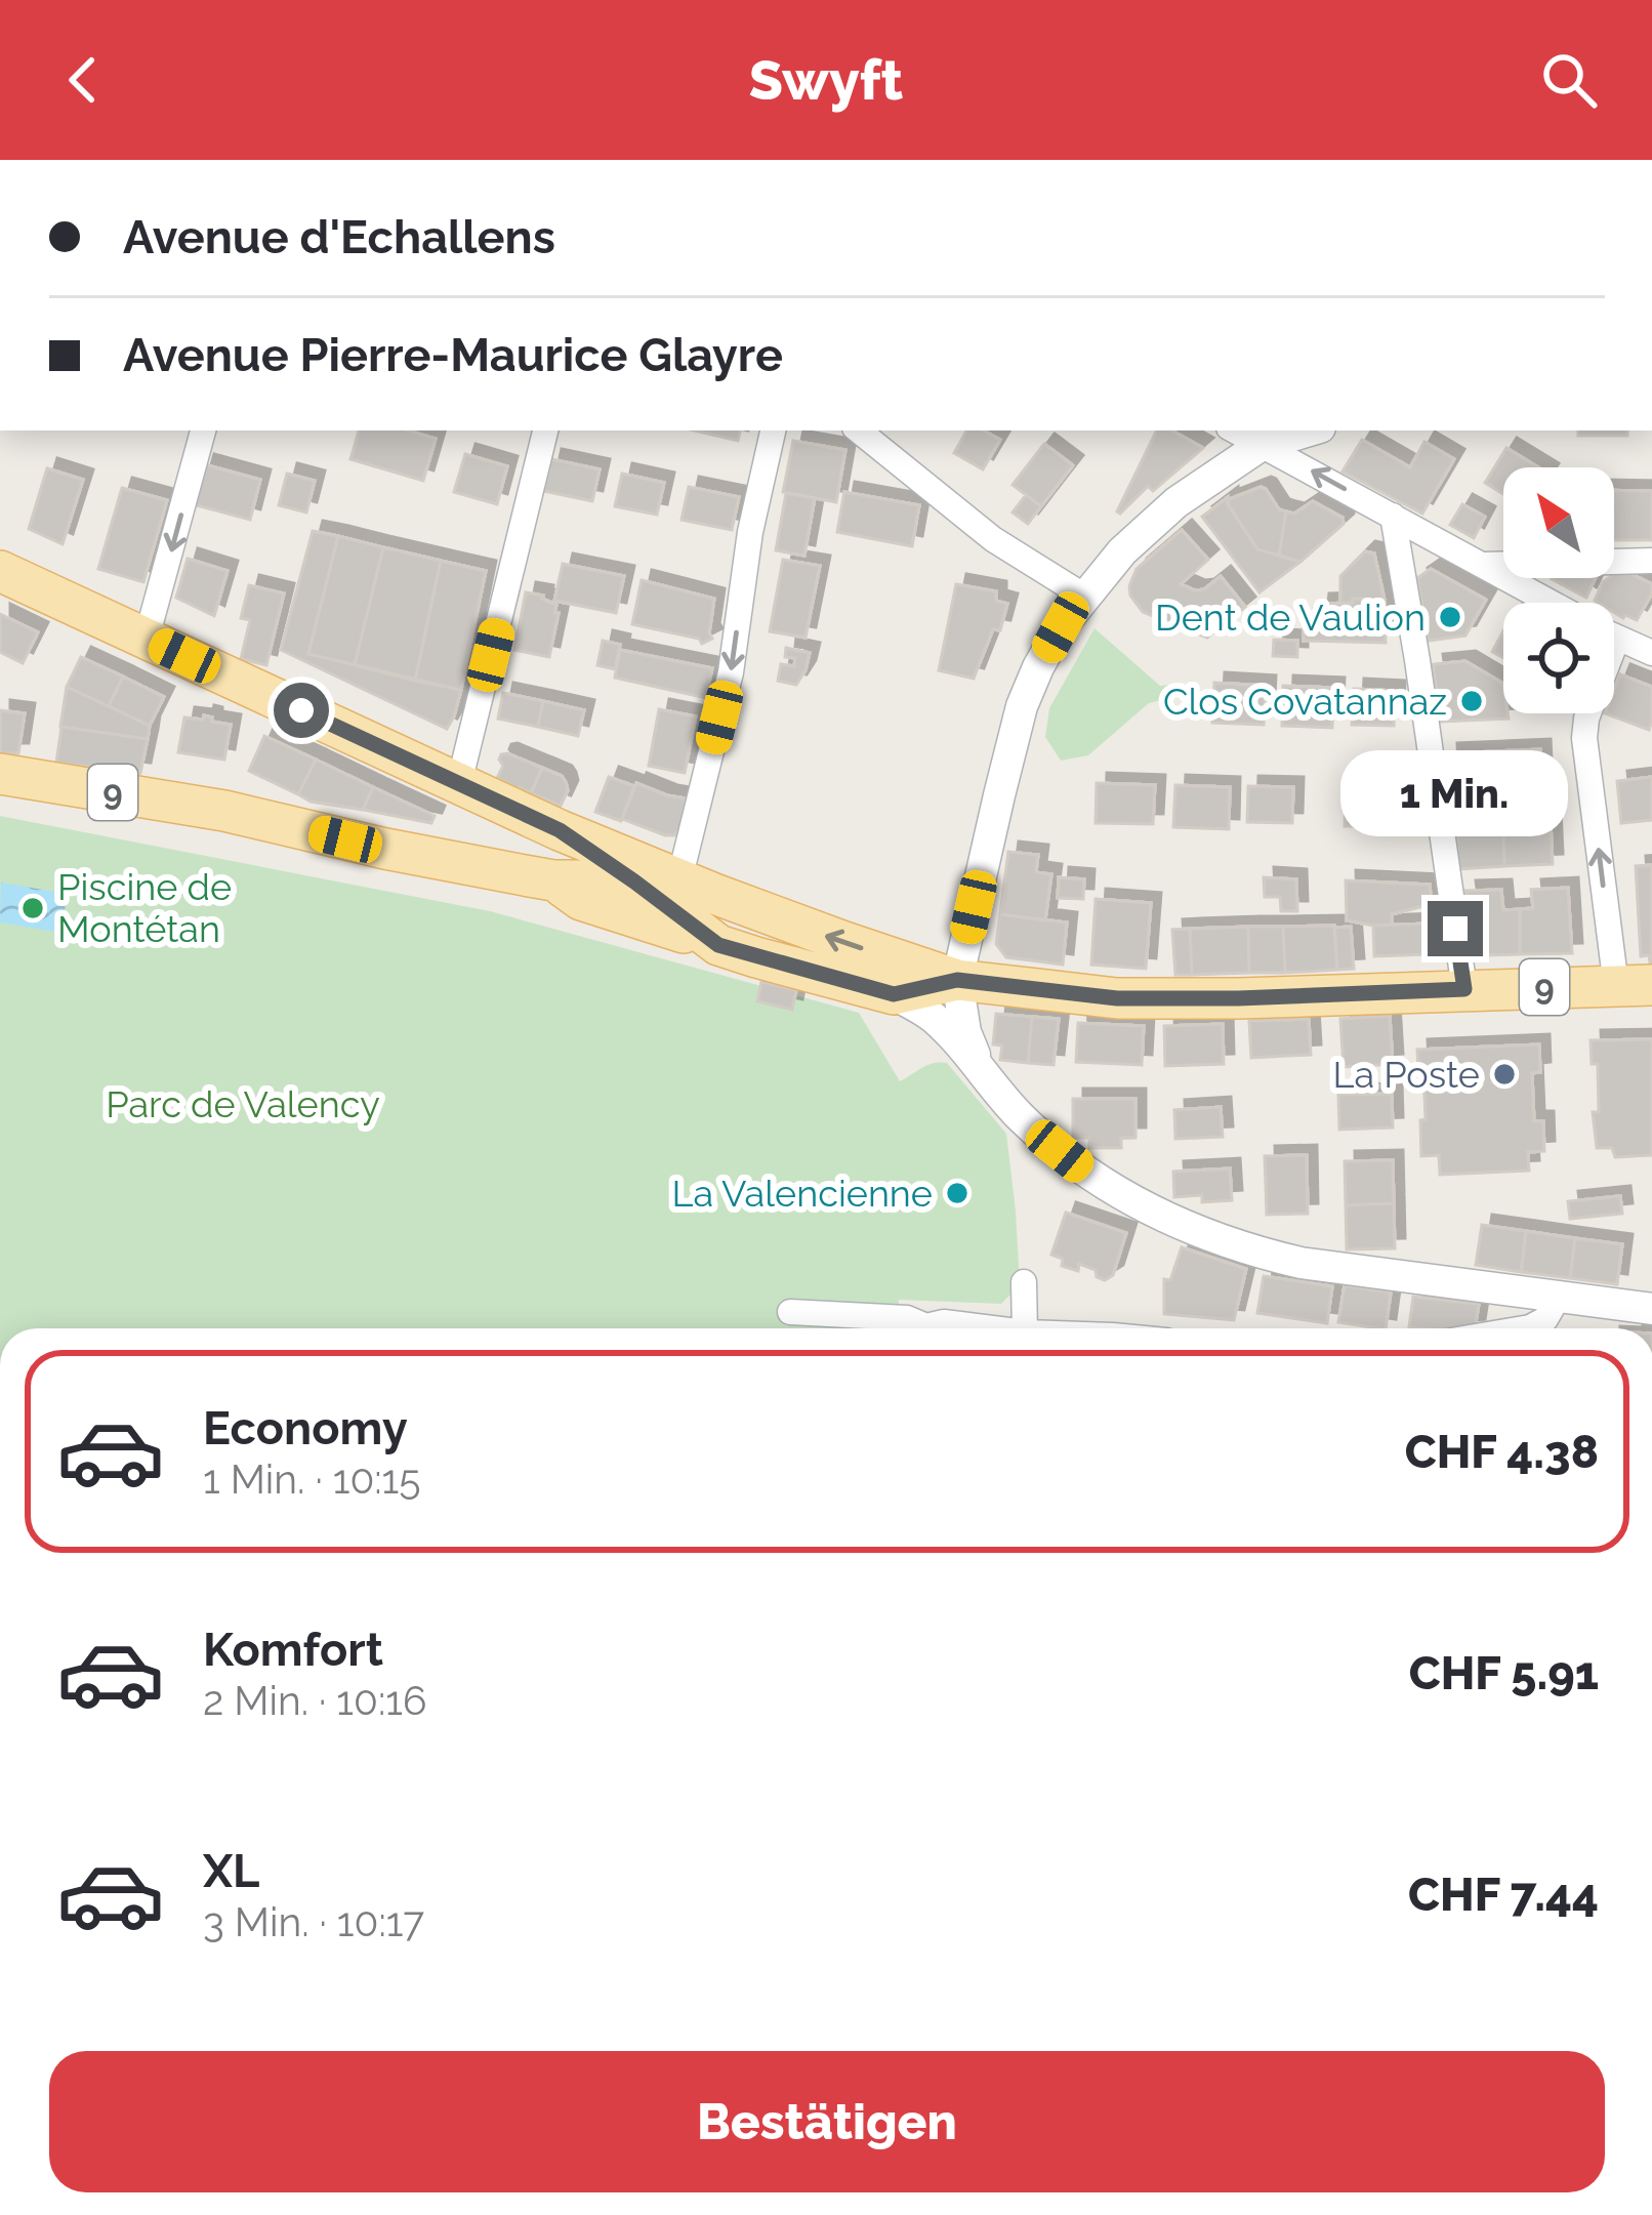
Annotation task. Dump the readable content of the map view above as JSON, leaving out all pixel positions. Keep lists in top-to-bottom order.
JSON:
{
  "streets": {
    "main road": ["9"]
  },
  "parks": ["Parc de Valency"],
  "places": [
    "Dent de Vaulion",
    "Clos Covatannaz",
    "Piscine de Montétan",
    "La Poste",
    "La Valencienne"
  ],
  "north": "top left",
  "page": {
    "header": "Swyft",
    "banner": ["Avenue d'Echallens", "Avenue Pierre-Maurice Glayre"],
    "bubble": "1 Min.",
    "list": [
      {
        "name": "Economy",
        "note": "1 Min. · 10:15",
        "value": "CHF 4.38"
      },
      {
        "name": "Komfort",
        "note": "2 Min. · 10:16",
        "value": "CHF 5.91"
      },
      {
        "name": "XL",
        "note": "3 Min. · 10:17",
        "value": "CHF 7.44"
      }
    ],
    "buttons": "Bestätigen"
  }
}
